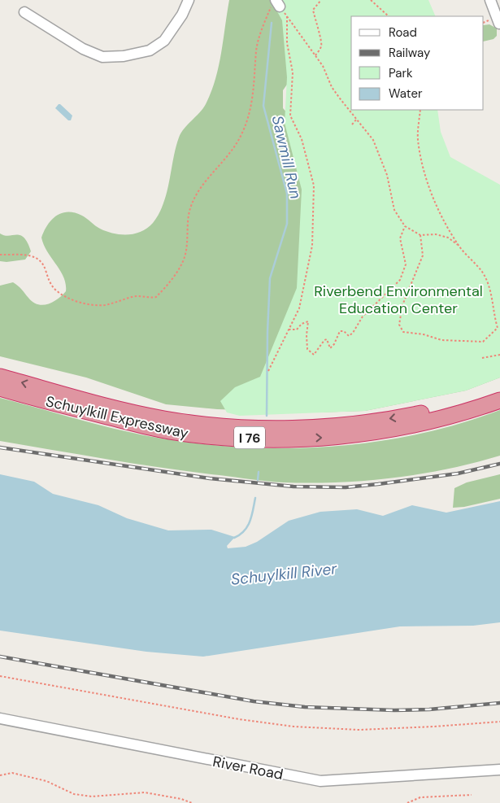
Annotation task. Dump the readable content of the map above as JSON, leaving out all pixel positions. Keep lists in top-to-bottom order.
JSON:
{
  "streets": {
    "highway": ["Schuylkill Expressway", "I 76"],
    "street": ["River Road"]
  },
  "water": ["Sawmill Run", "Schuylkill River"],
  "parks": ["Riverbend Environmental Education Center"],
  "legend": [
    "Road",
    "Railway",
    "Park",
    "Water"
  ]
}
